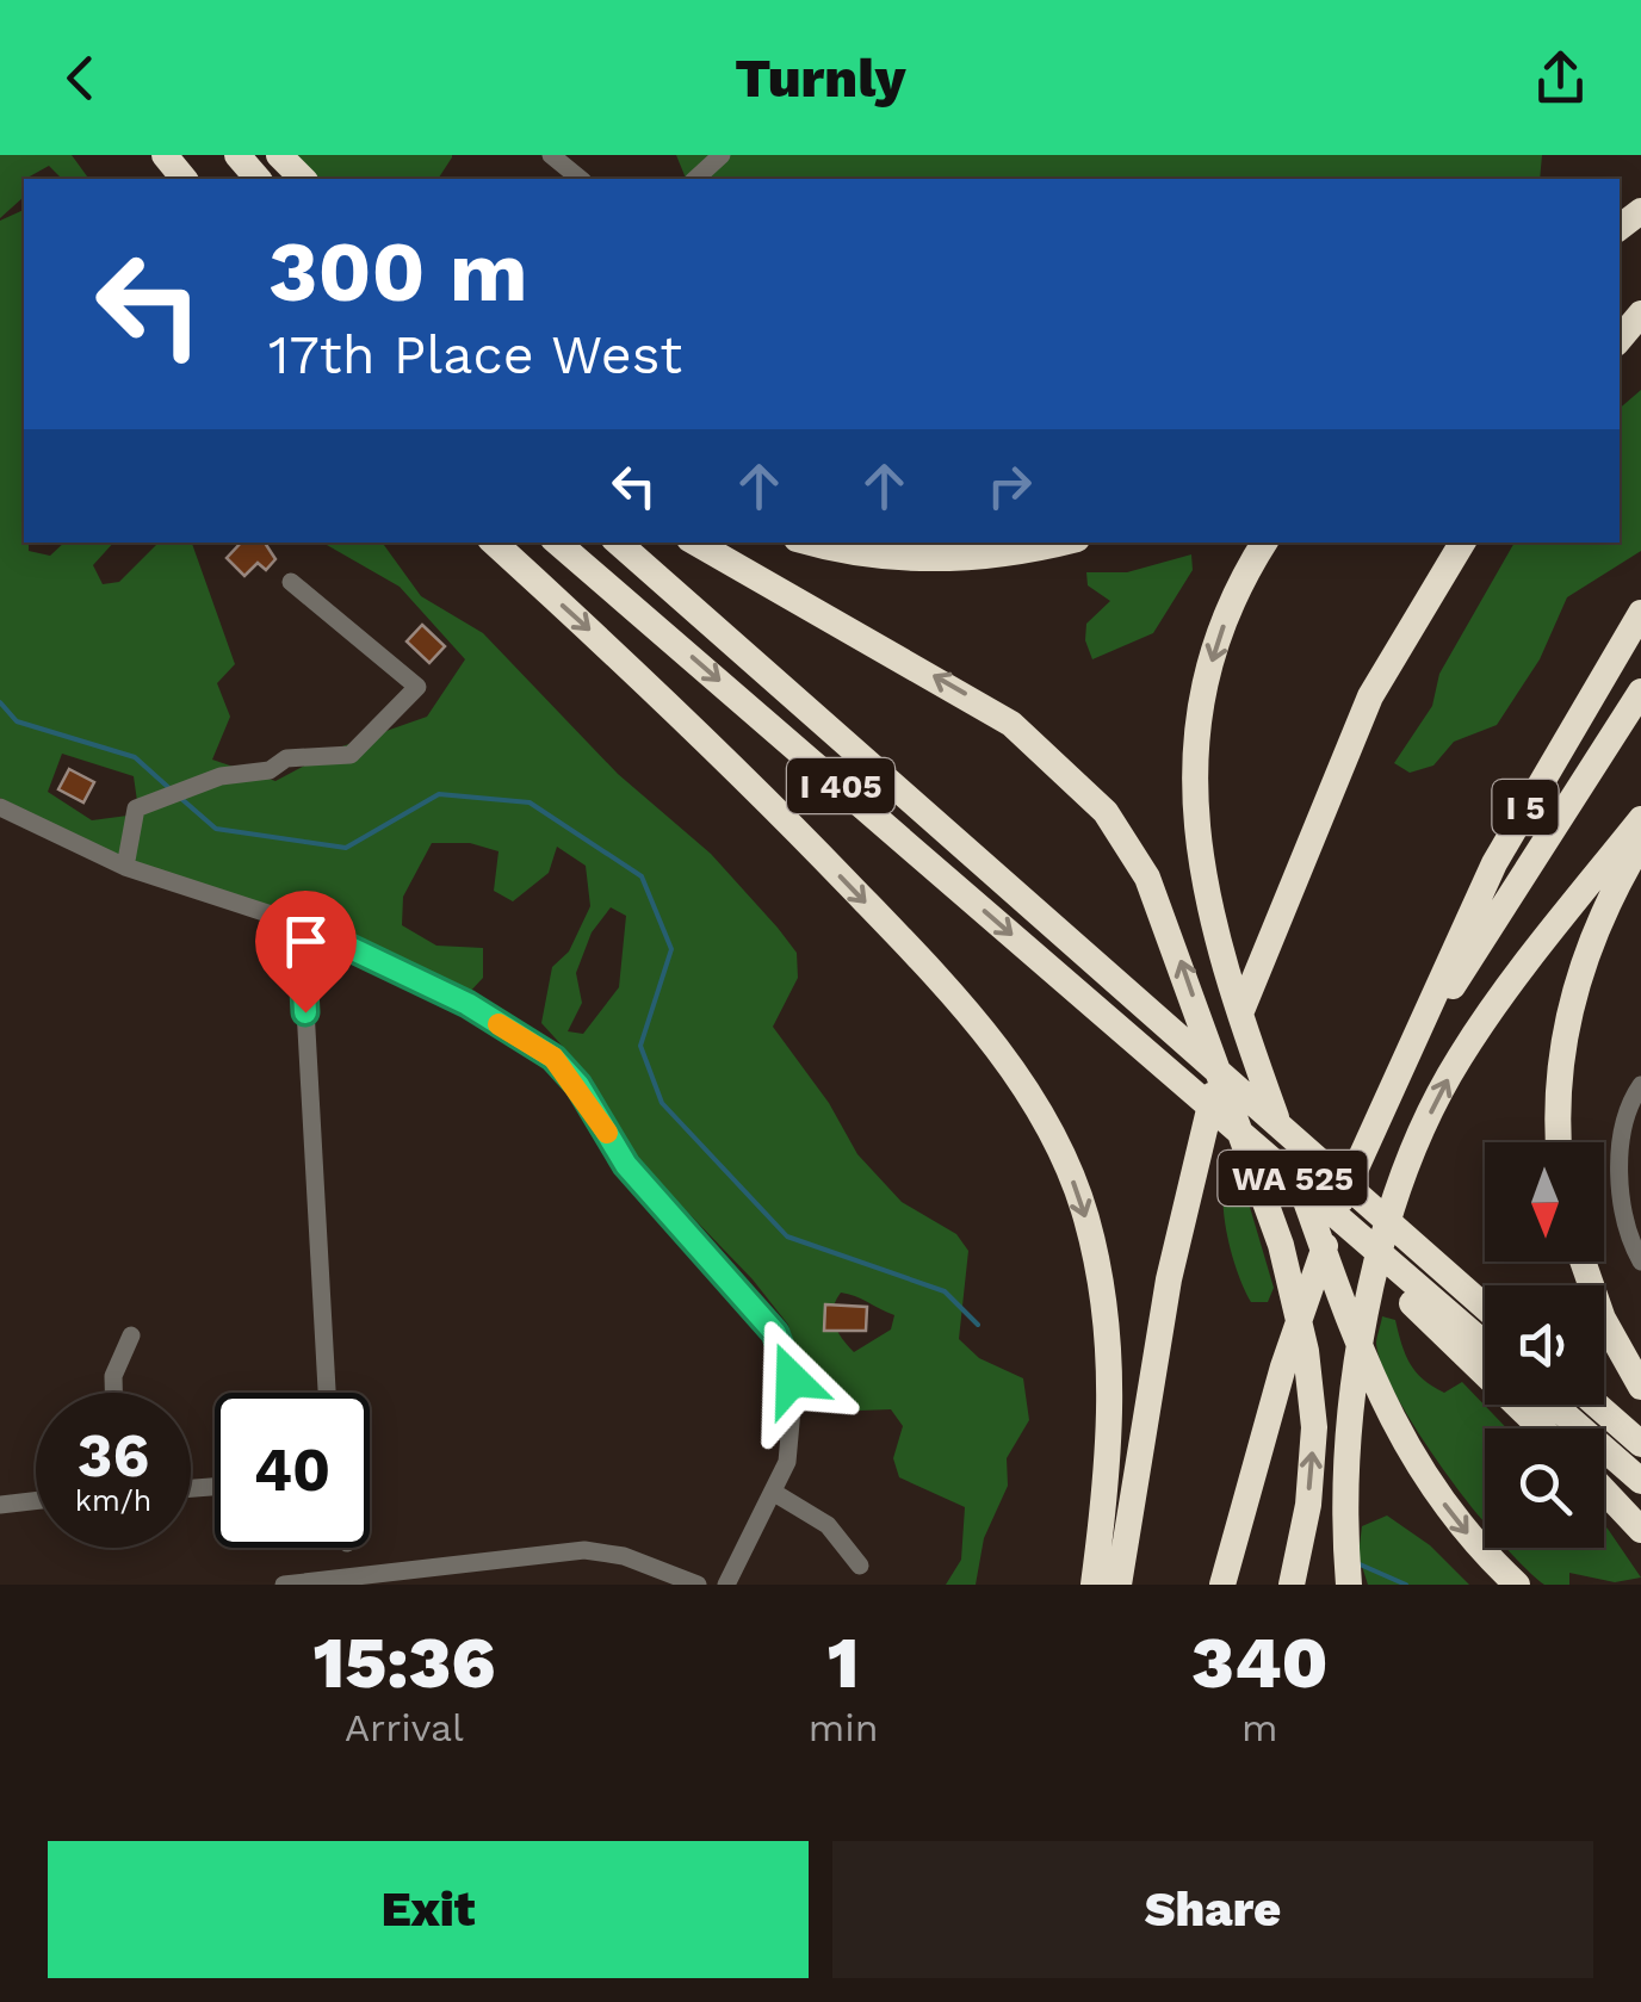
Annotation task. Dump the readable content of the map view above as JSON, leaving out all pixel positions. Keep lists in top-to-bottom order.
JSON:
{
  "streets": {
    "highway": ["I 405", "I 5", "WA 525"]
  },
  "crossings": [
    ["I 405", "WA 525"]
  ],
  "north": "bottom",
  "page": {
    "header": "Turnly",
    "turn": ["300 m", "17th Place West"],
    "speed": "36 km/h",
    "limit": "40",
    "eta": [
      "15:36",
      "Arrival",
      "1",
      "min",
      "340",
      "m"
    ],
    "buttons": ["Exit", "Share"]
  }
}
